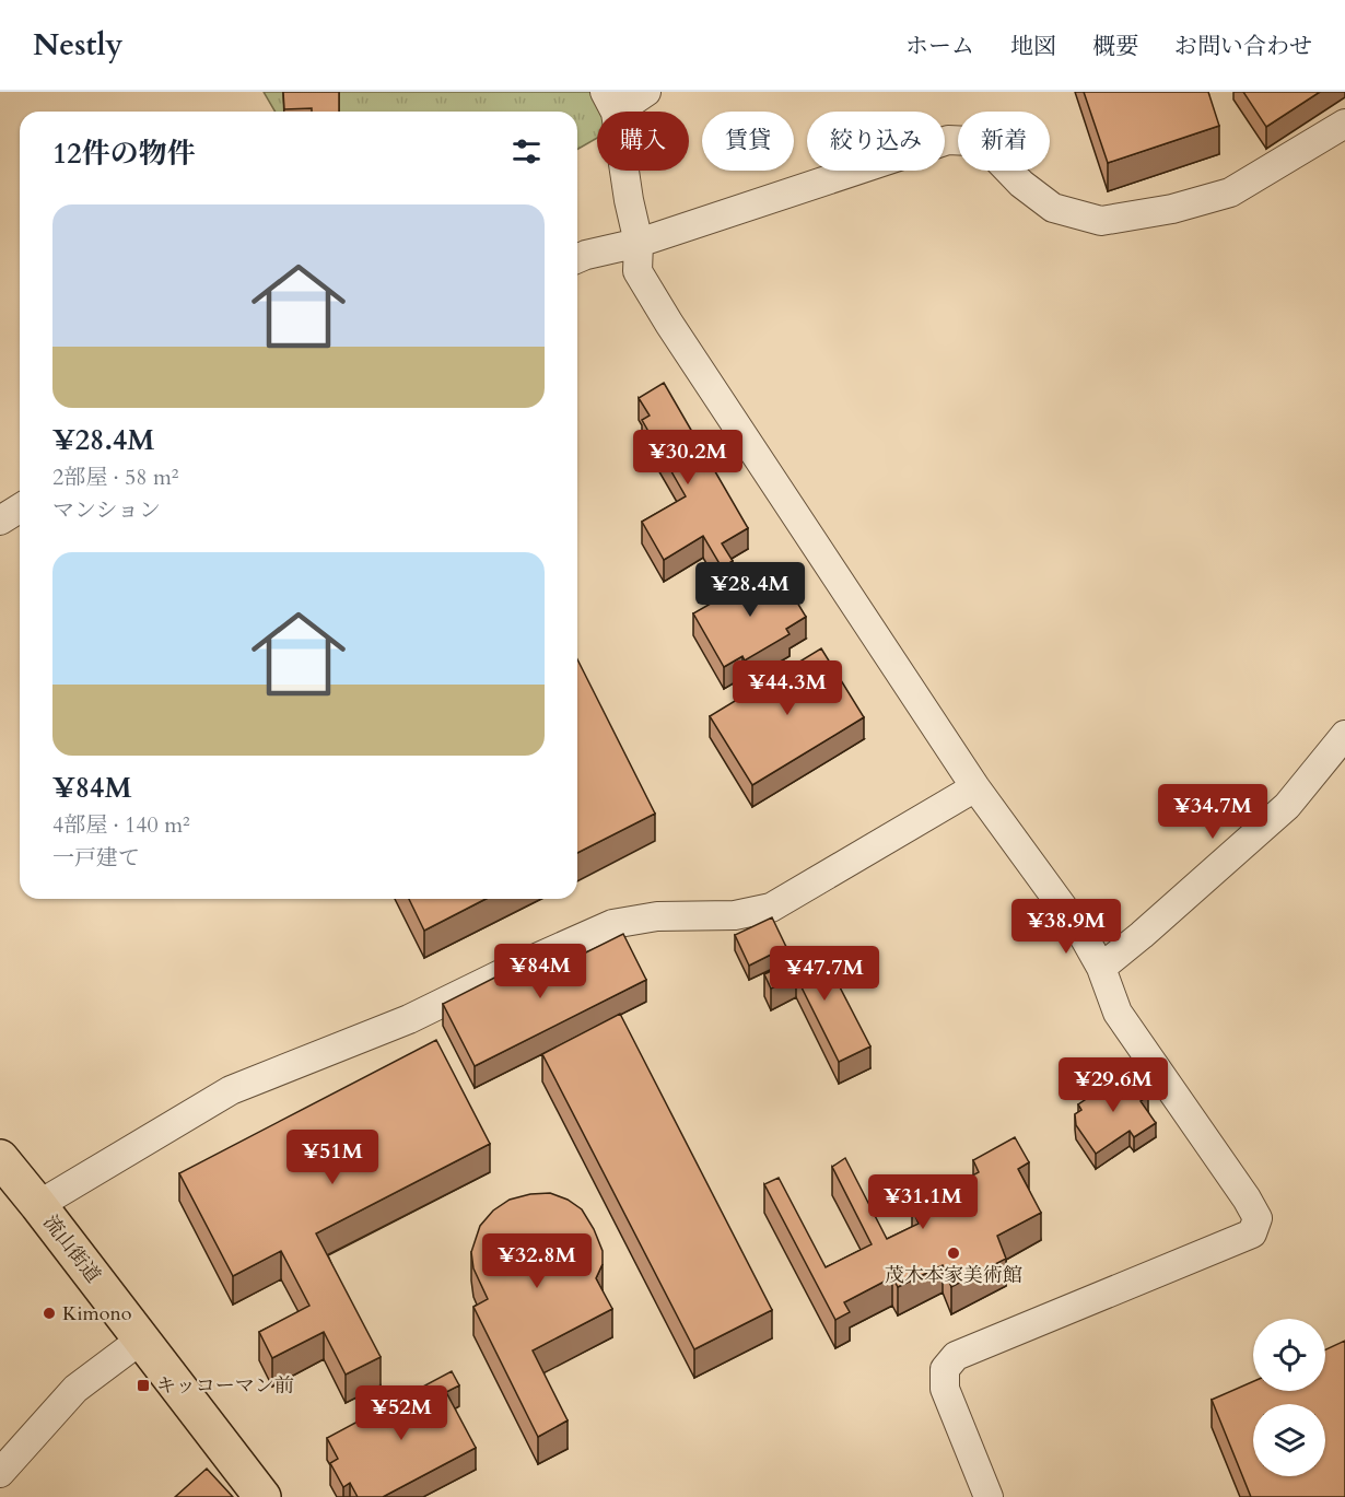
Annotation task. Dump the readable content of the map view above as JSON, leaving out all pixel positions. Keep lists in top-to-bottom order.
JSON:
{
  "streets": {
    "main road": ["流山街道"]
  },
  "places": {
    "other": ["茂木本家美術館", "Kimono"],
    "transit": ["キッコーマン前"]
  },
  "page": {
    "header": "Nestly",
    "nav": [
      "ホーム",
      "地図",
      "概要",
      "お問い合わせ"
    ],
    "chip": [
      "購入",
      "賃貸",
      "絞り込み",
      "新着"
    ],
    "heading": "12件の物件",
    "list": [
      {
        "name": "¥28.4M",
        "note": "2部屋 · 58 m² · マンション"
      },
      {
        "name": "¥84M",
        "note": "4部屋 · 140 m² · 一戸建て"
      }
    ],
    "price": [
      "¥30.2M",
      "¥28.4M",
      "¥44.3M",
      "¥34.7M",
      "¥38.9M",
      "¥84M",
      "¥47.7M",
      "¥29.6M",
      "¥51M",
      "¥31.1M",
      "¥32.8M",
      "¥52M"
    ]
  }
}
